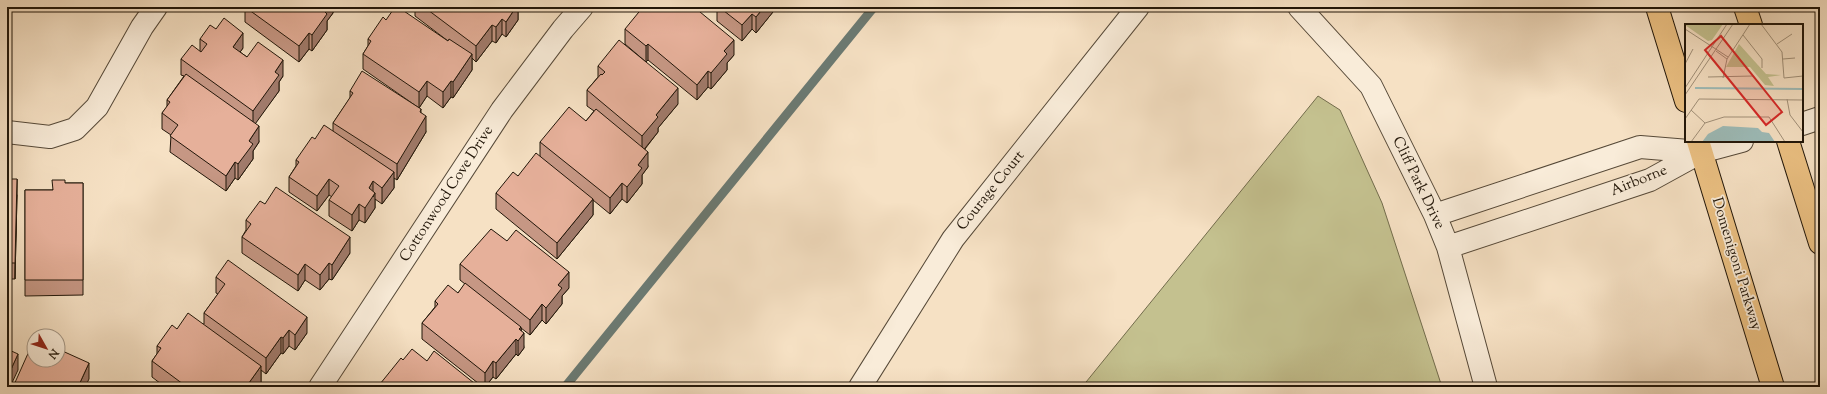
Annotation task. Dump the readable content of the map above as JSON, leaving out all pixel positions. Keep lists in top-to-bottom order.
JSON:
{
  "streets": {
    "main road": ["Domenigoni Parkway"],
    "street": [
      "Airborne",
      "Cliff Park Drive",
      "Courage Court",
      "Cottonwood Cove Drive"
    ]
  },
  "crossings": [
    ["Airborne", "Cliff Park Drive"],
    ["Airborne", "Domenigoni Parkway"]
  ],
  "north": "bottom right"
}
